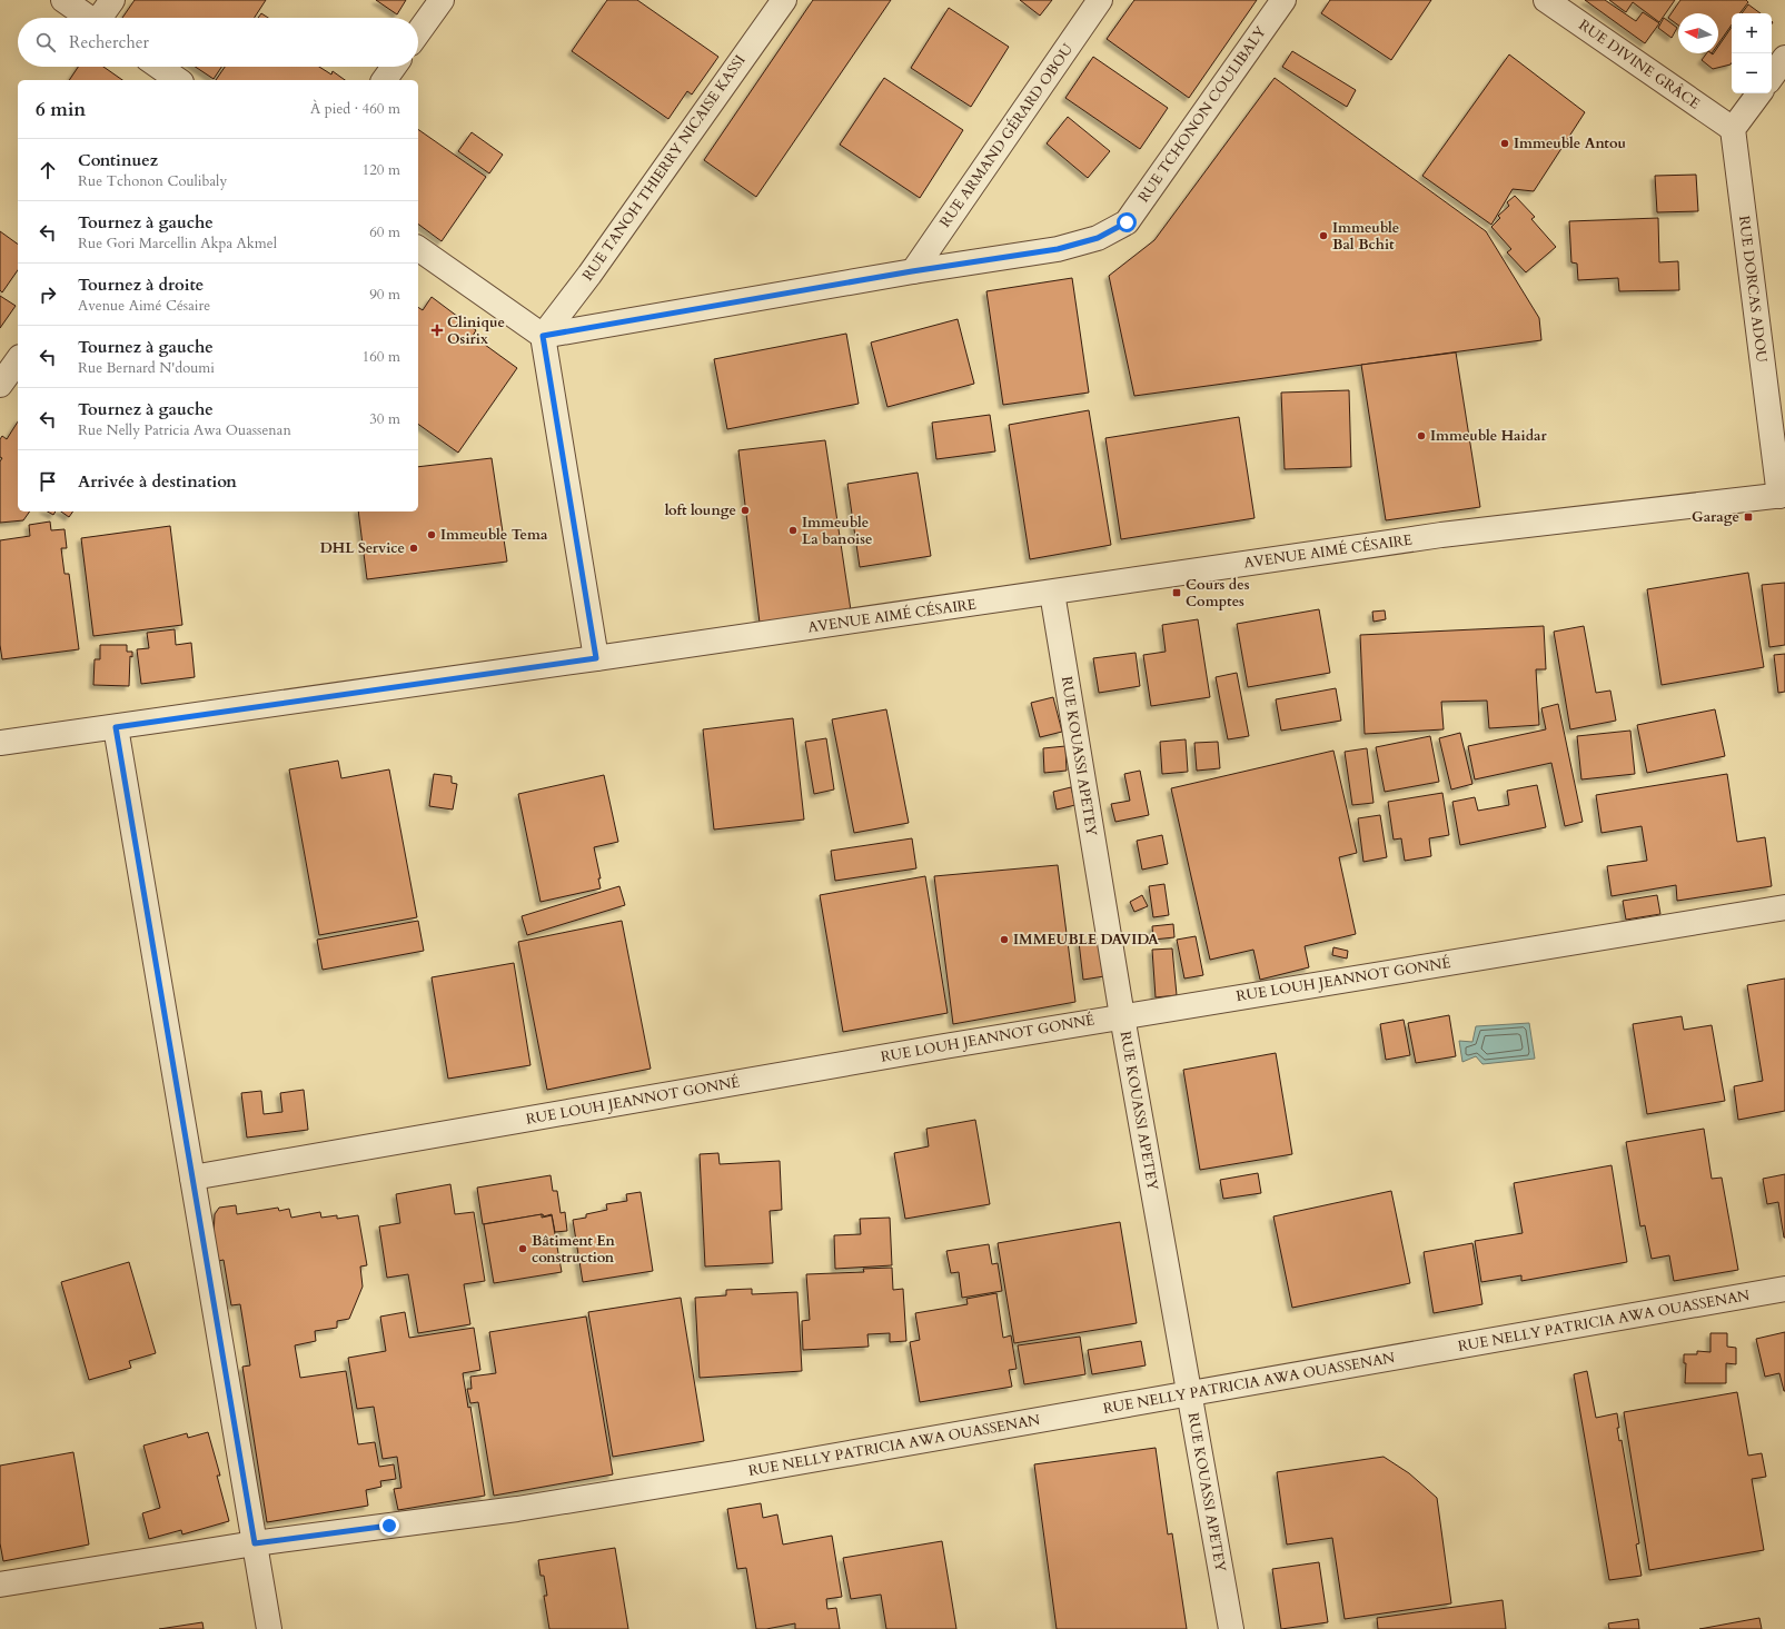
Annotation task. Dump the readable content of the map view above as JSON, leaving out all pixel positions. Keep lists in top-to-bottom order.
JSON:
{
  "streets": {
    "street": [
      "RUE DIVINE GRÂCE",
      "RUE TCHONON COULIBALY",
      "RUE ARMAND GÉRARD OBOU",
      "RUE TANOH THIERRY NICAISE KASSI",
      "RUE DORCAS ADOU",
      "AVENUE AIMÉ CÉSAIRE",
      "RUE KOUASSI APETEY",
      "RUE LOUH JEANNOT GONNÉ",
      "RUE NELLY PATRICIA AWA OUASSENAN"
    ]
  },
  "crossings": [
    ["RUE DIVINE GRÂCE", "RUE DORCAS ADOU"],
    ["RUE TCHONON COULIBALY", "RUE ARMAND GÉRARD OBOU"],
    ["RUE TCHONON COULIBALY", "RUE TANOH THIERRY NICAISE KASSI"],
    ["RUE DORCAS ADOU", "AVENUE AIMÉ CÉSAIRE"],
    ["AVENUE AIMÉ CÉSAIRE", "RUE KOUASSI APETEY"],
    ["RUE KOUASSI APETEY", "RUE LOUH JEANNOT GONNÉ"],
    ["RUE KOUASSI APETEY", "RUE NELLY PATRICIA AWA OUASSENAN"]
  ],
  "places": {
    "other": [
      "Immeuble Antou",
      "Immeuble Bal Bchit",
      "Immeuble Haidar",
      "loft lounge",
      "Immeuble La banoise",
      "Immeuble Tema",
      "DHL Service",
      "IMMEUBLE DAVIDA",
      "Bâtiment En construction"
    ],
    "health": ["Clinique Osirix"],
    "transit": ["Garage", "Cours des Comptes"]
  },
  "north": "left",
  "page": {
    "map_buttons": ["+", "−"],
    "search": "Rechercher",
    "heading": ["6 min", "À pied · 460 m"],
    "list": [
      ["Continuez", "Rue Tchonon Coulibaly", "120 m"],
      ["Tournez à gauche", "Rue Gori Marcellin Akpa Akmel", "60 m"],
      ["Tournez à droite", "Avenue Aimé Césaire", "90 m"],
      ["Tournez à gauche", "Rue Bernard N'doumi", "160 m"],
      ["Tournez à gauche", "Rue Nelly Patricia Awa Ouassenan", "30 m"],
      "Arrivée à destination"
    ]
  }
}
